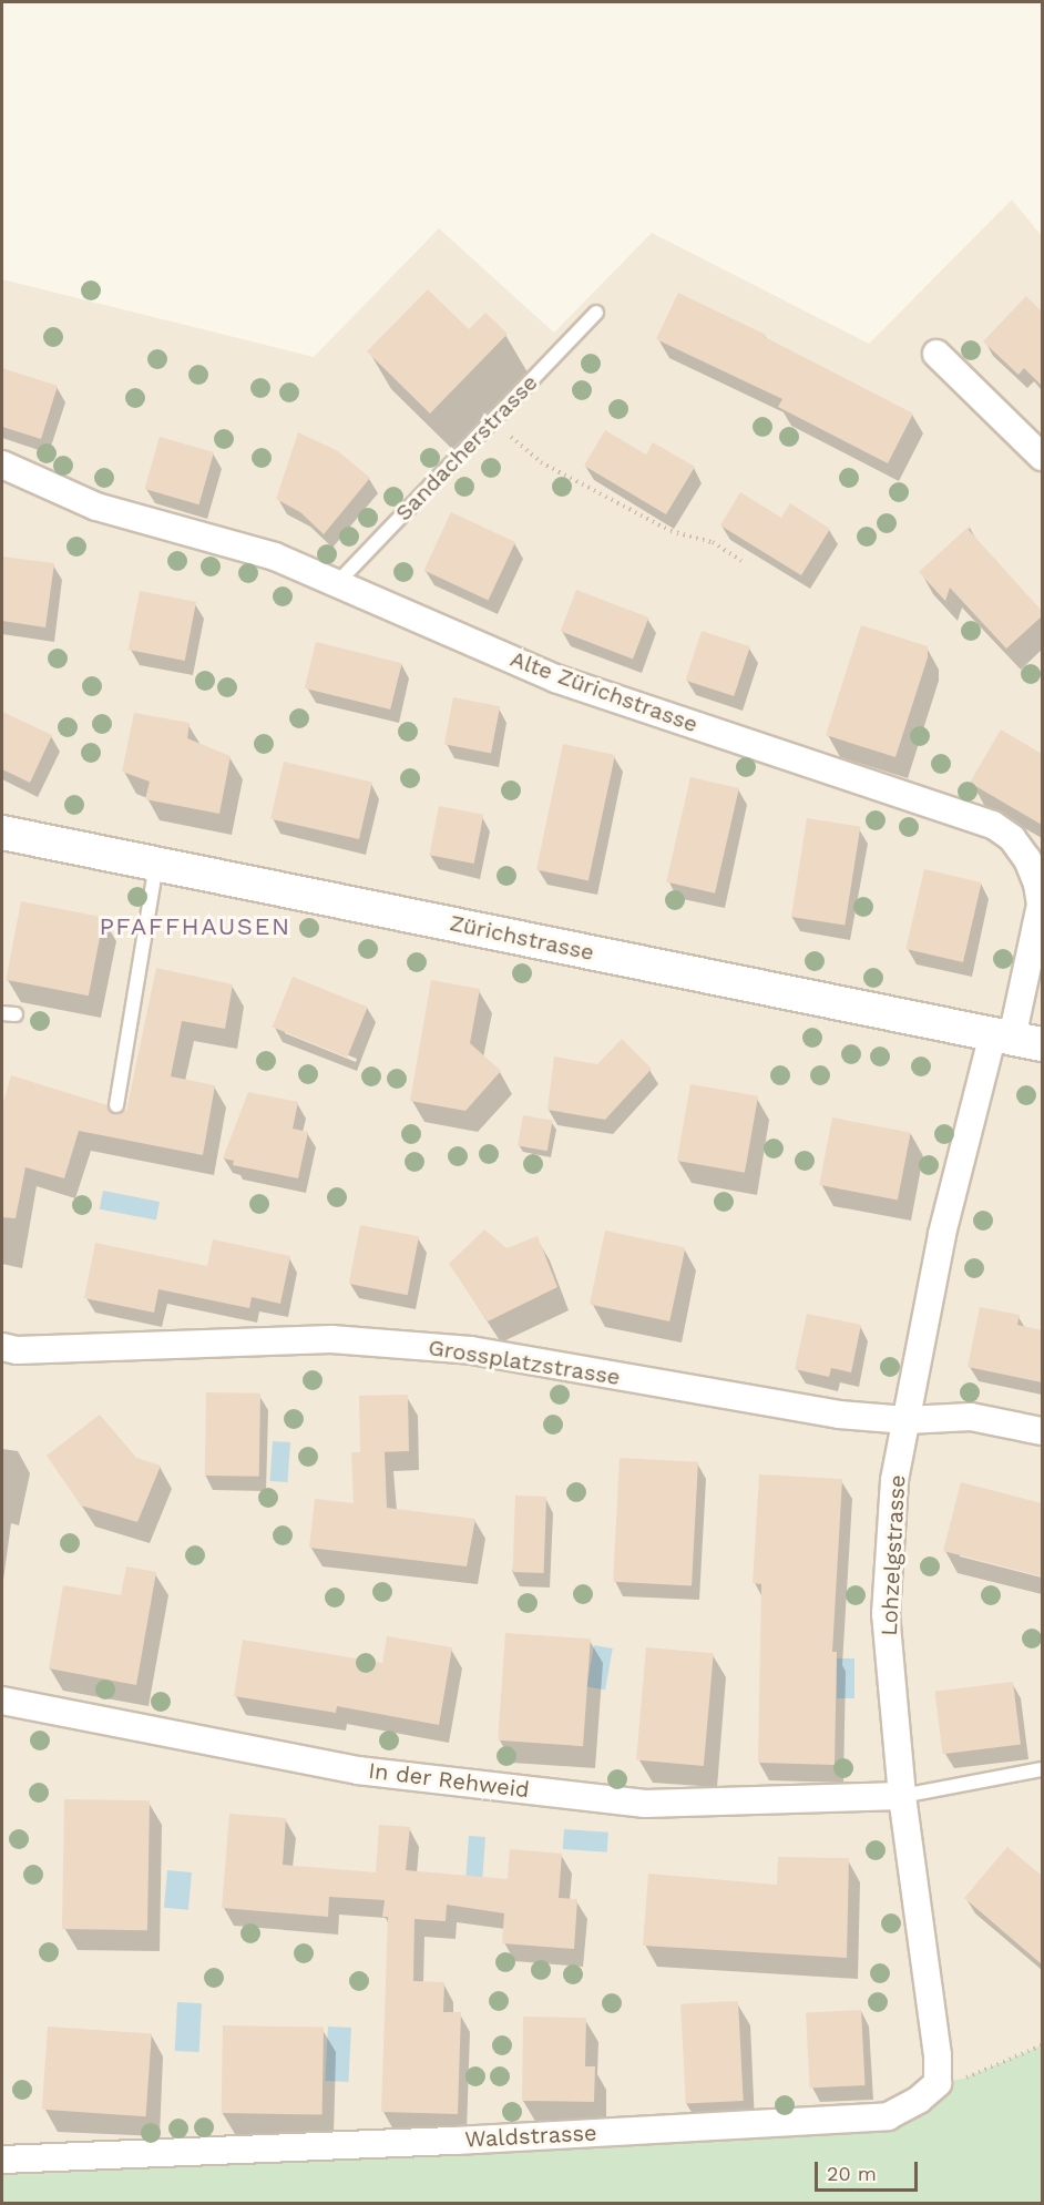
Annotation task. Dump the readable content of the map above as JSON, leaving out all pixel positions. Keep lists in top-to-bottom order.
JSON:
{
  "streets": {
    "street": [
      "Alte Zürichstrasse",
      "Zürichstrasse",
      "Grossplatzstrasse",
      "Lohzelgstrasse",
      "In der Rehweid",
      "Waldstrasse"
    ],
    "lane": ["Sandacherstrasse"]
  },
  "crossings": [
    ["Sandacherstrasse", "Alte Zürichstrasse"],
    ["Alte Zürichstrasse", "Zürichstrasse"],
    ["Alte Zürichstrasse", "Lohzelgstrasse"],
    ["Zürichstrasse", "Lohzelgstrasse"],
    ["Grossplatzstrasse", "Lohzelgstrasse"],
    ["Lohzelgstrasse", "In der Rehweid"],
    ["Lohzelgstrasse", "Waldstrasse"]
  ],
  "districts": ["PFAFFHAUSEN"],
  "scale_bar": "20 m"
}
